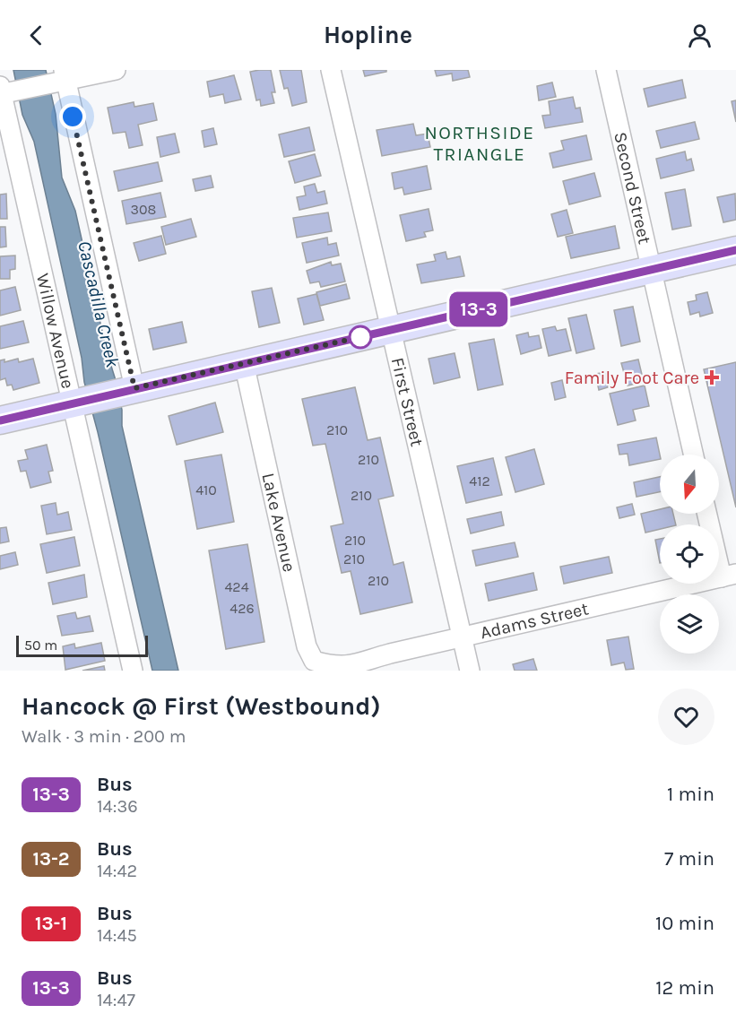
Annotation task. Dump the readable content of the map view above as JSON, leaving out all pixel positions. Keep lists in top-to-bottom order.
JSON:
{
  "streets": {
    "street": [
      "Second Street",
      "Willow Avenue",
      "First Street",
      "Lake Avenue",
      "Adams Street"
    ]
  },
  "crossings": [
    ["First Street", "Adams Street"],
    ["Lake Avenue", "Adams Street"]
  ],
  "districts": ["NORTHSIDE TRIANGLE"],
  "water": ["Cascadilla Creek"],
  "places": {
    "health": ["Family Foot Care"]
  },
  "lines": ["bus line 13-3"],
  "house_numbers": [
    "308",
    "210",
    "210",
    "412",
    "410",
    "210",
    "210",
    "210",
    "210",
    "424",
    "426"
  ],
  "scale_bar": "50 m",
  "north": "bottom",
  "page": {
    "header": "Hopline",
    "on_map": "13-3",
    "scale": "50 m",
    "heading": ["Hancock @ First (Westbound)", "Walk · 3 min · 200 m"],
    "list": [
      {
        "mark": "13-3",
        "name": "Bus",
        "note": "14:36",
        "value": "1 min"
      },
      {
        "mark": "13-2",
        "name": "Bus",
        "note": "14:42",
        "value": "7 min"
      },
      {
        "mark": "13-1",
        "name": "Bus",
        "note": "14:45",
        "value": "10 min"
      },
      {
        "mark": "13-3",
        "name": "Bus",
        "note": "14:47",
        "value": "12 min"
      }
    ]
  }
}
